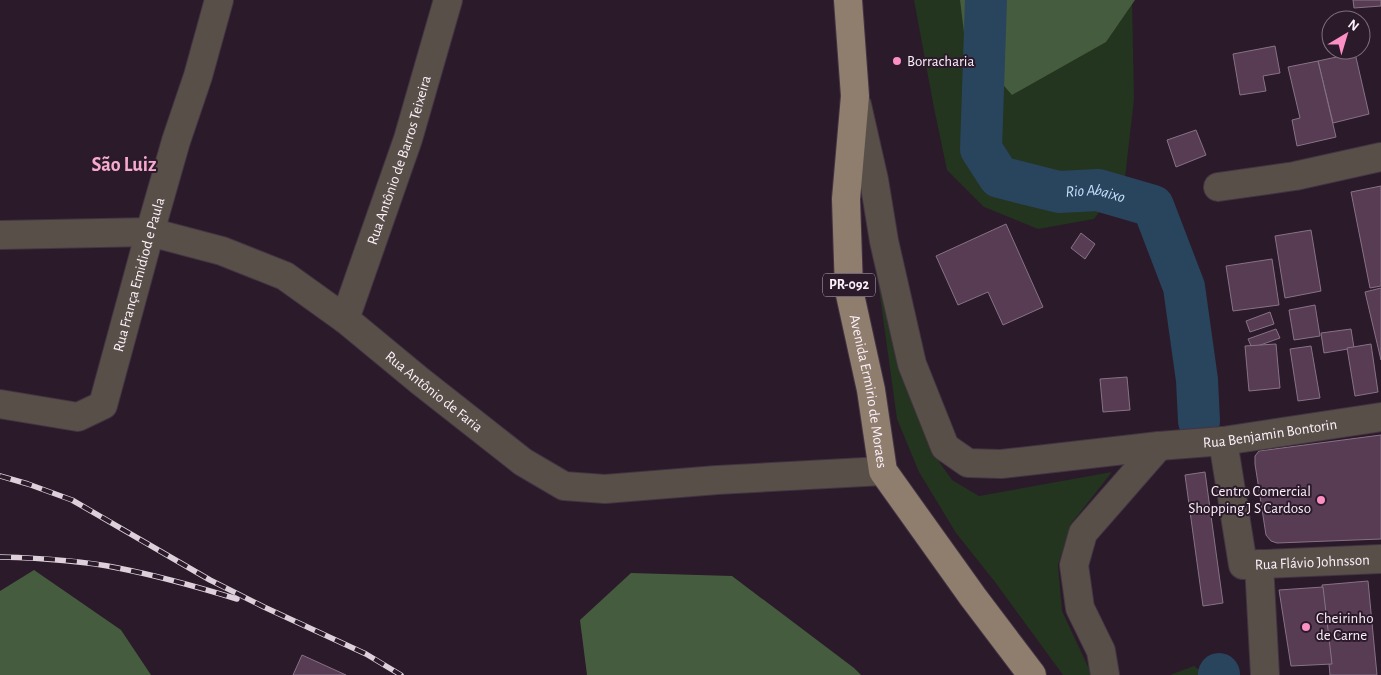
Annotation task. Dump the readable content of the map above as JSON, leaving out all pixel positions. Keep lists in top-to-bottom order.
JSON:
{
  "streets": {
    "main road": ["PR-092", "Avenida Ermirio de Moraes"],
    "street": [
      "Rua Antônio de Barros Teixeira",
      "Rua França Emidiod e Paula",
      "Rua Antônio de Faria",
      "Rua Benjamin Bontorin",
      "Rua Flávio Johnsson"
    ]
  },
  "crossings": [
    ["Rua Antônio de Barros Teixeira", "Rua Antônio de Faria"],
    ["Rua França Emidiod e Paula", "Rua Antônio de Faria"],
    ["Rua Antônio de Faria", "Avenida Ermirio de Moraes"],
    ["Avenida Ermirio de Moraes", "Rua Benjamin Bontorin"]
  ],
  "districts": ["São Luiz"],
  "water": ["Rio Abaixo"],
  "places": ["Borracharia", "Centro Comercial Shopping J S Cardoso", "Cheirinho de Carne"],
  "north": "top right"
}
